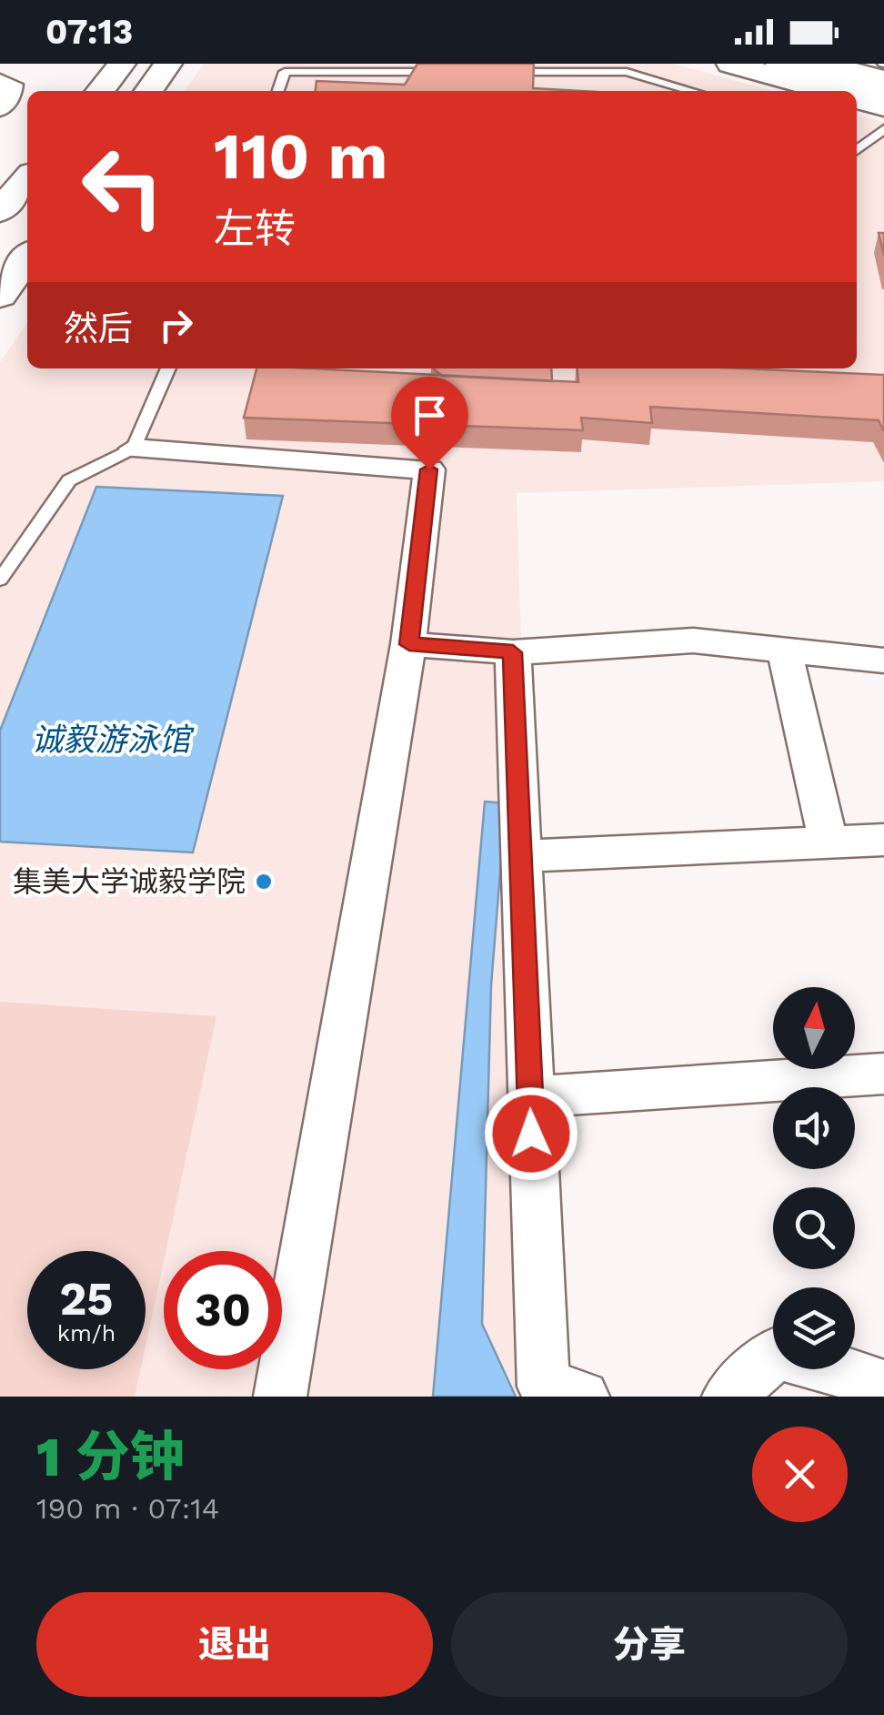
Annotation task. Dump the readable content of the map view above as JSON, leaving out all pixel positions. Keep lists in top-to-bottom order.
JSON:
{
  "water": ["诚毅游泳馆"],
  "places": ["集美大学诚毅学院"],
  "north": "top",
  "page": {
    "status": "07:13",
    "turn": ["110 m", "左转"],
    "then": "然后",
    "speed": "25 km/h",
    "limit": "30",
    "heading": ["1 分钟", "190 m · 07:14"],
    "buttons": ["退出", "分享"]
  }
}
